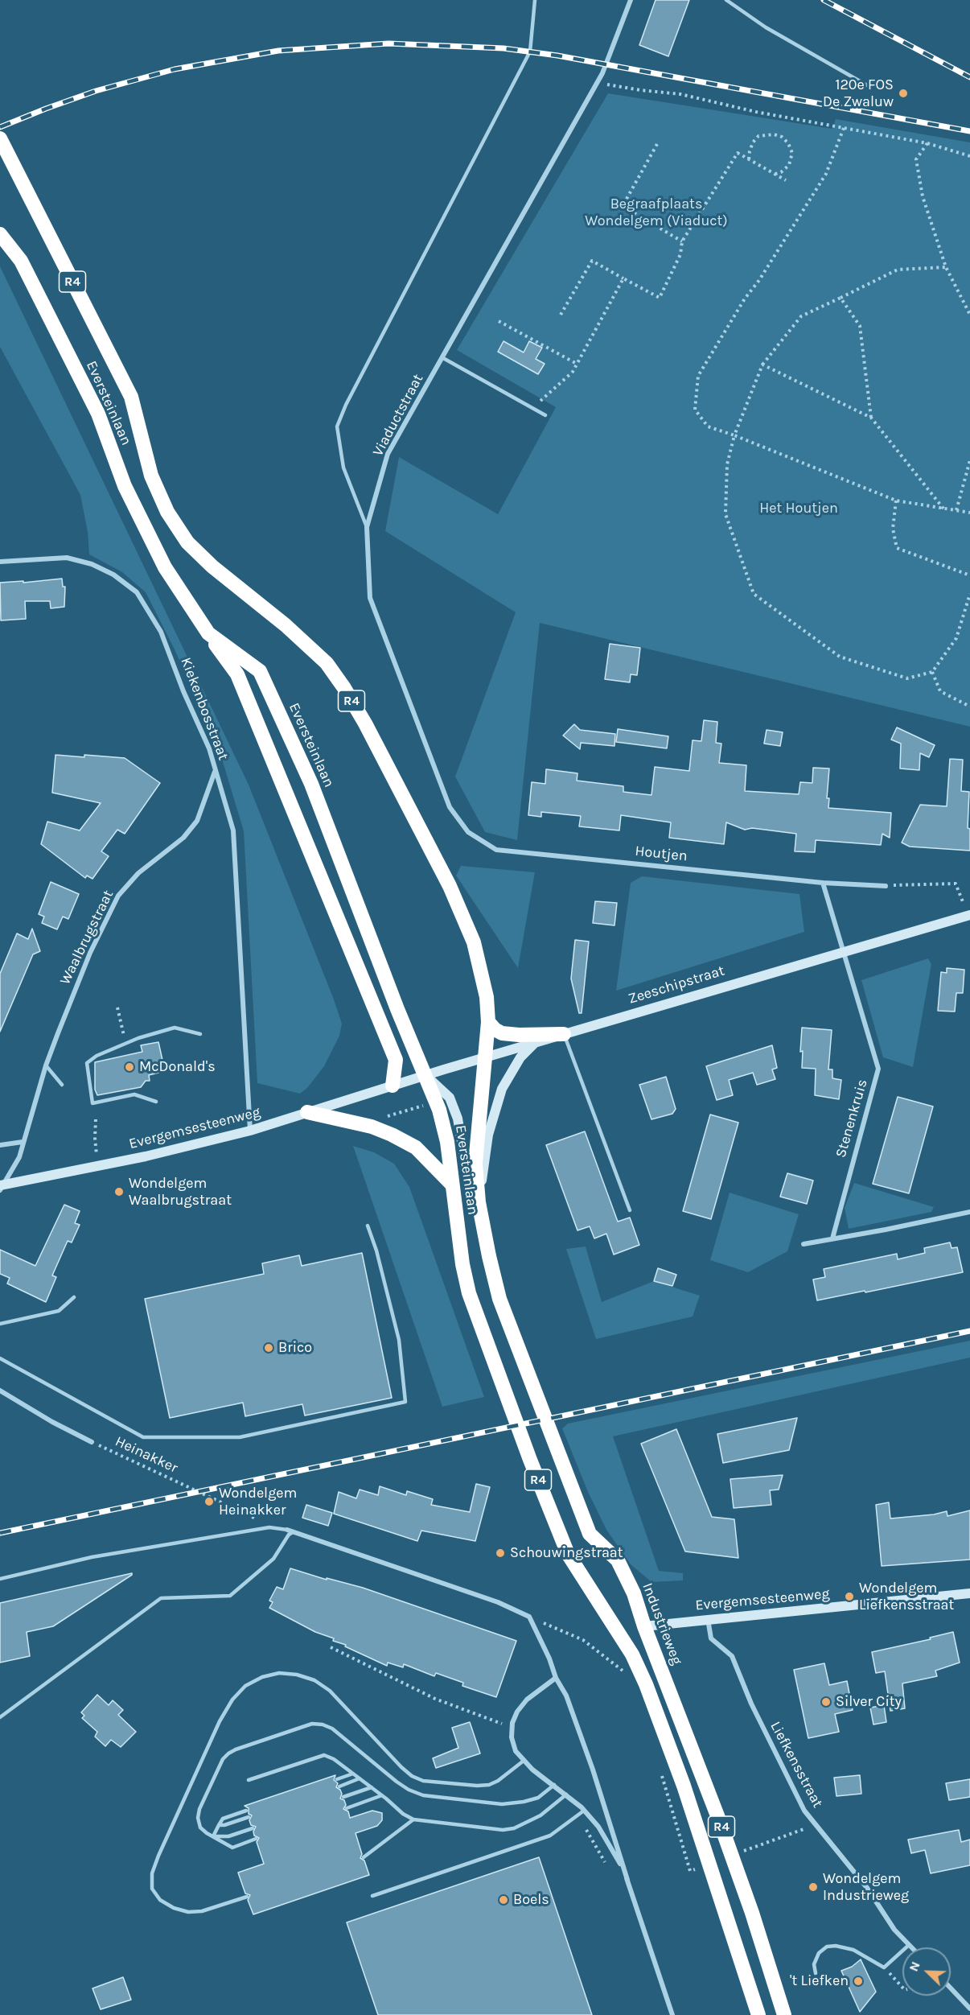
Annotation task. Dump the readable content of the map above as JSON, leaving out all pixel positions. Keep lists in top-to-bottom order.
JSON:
{
  "streets": {
    "highway": ["R4", "Eversteinlaan", "Industrieweg"],
    "main road": ["Zeeschipstraat", "Evergemsesteenweg"],
    "street": [
      "Viaductstraat",
      "Kiekenbosstraat",
      "Houtjen",
      "Waalbrugstraat",
      "Stenenkruis",
      "Heinakker",
      "Liefkensstraat"
    ]
  },
  "crossings": [
    ["R4", "Eversteinlaan"],
    ["R4", "Zeeschipstraat"],
    ["R4", "Industrieweg"],
    ["Eversteinlaan", "Zeeschipstraat"],
    ["Viaductstraat", "Houtjen"],
    ["Kiekenbosstraat", "Waalbrugstraat"],
    ["Kiekenbosstraat", "Evergemsesteenweg"],
    ["Waalbrugstraat", "Evergemsesteenweg"],
    ["Zeeschipstraat", "Stenenkruis"],
    ["Zeeschipstraat", "Evergemsesteenweg"],
    ["Evergemsesteenweg", "Industrieweg"],
    ["Evergemsesteenweg", "Liefkensstraat"]
  ],
  "parks": ["Begraafplaats Wondelgem (Viaduct)", "Het Houtjen"],
  "places": [
    "120e FOS De Zwaluw",
    "McDonald's",
    "Wondelgem Waalbrugstraat",
    "Brico",
    "Wondelgem Heinakker",
    "Schouwingstraat",
    "Wondelgem Liefkensstraat",
    "Silver City",
    "Wondelgem Industrieweg",
    "Boels",
    "'t Liefken"
  ],
  "north": "top left"
}
